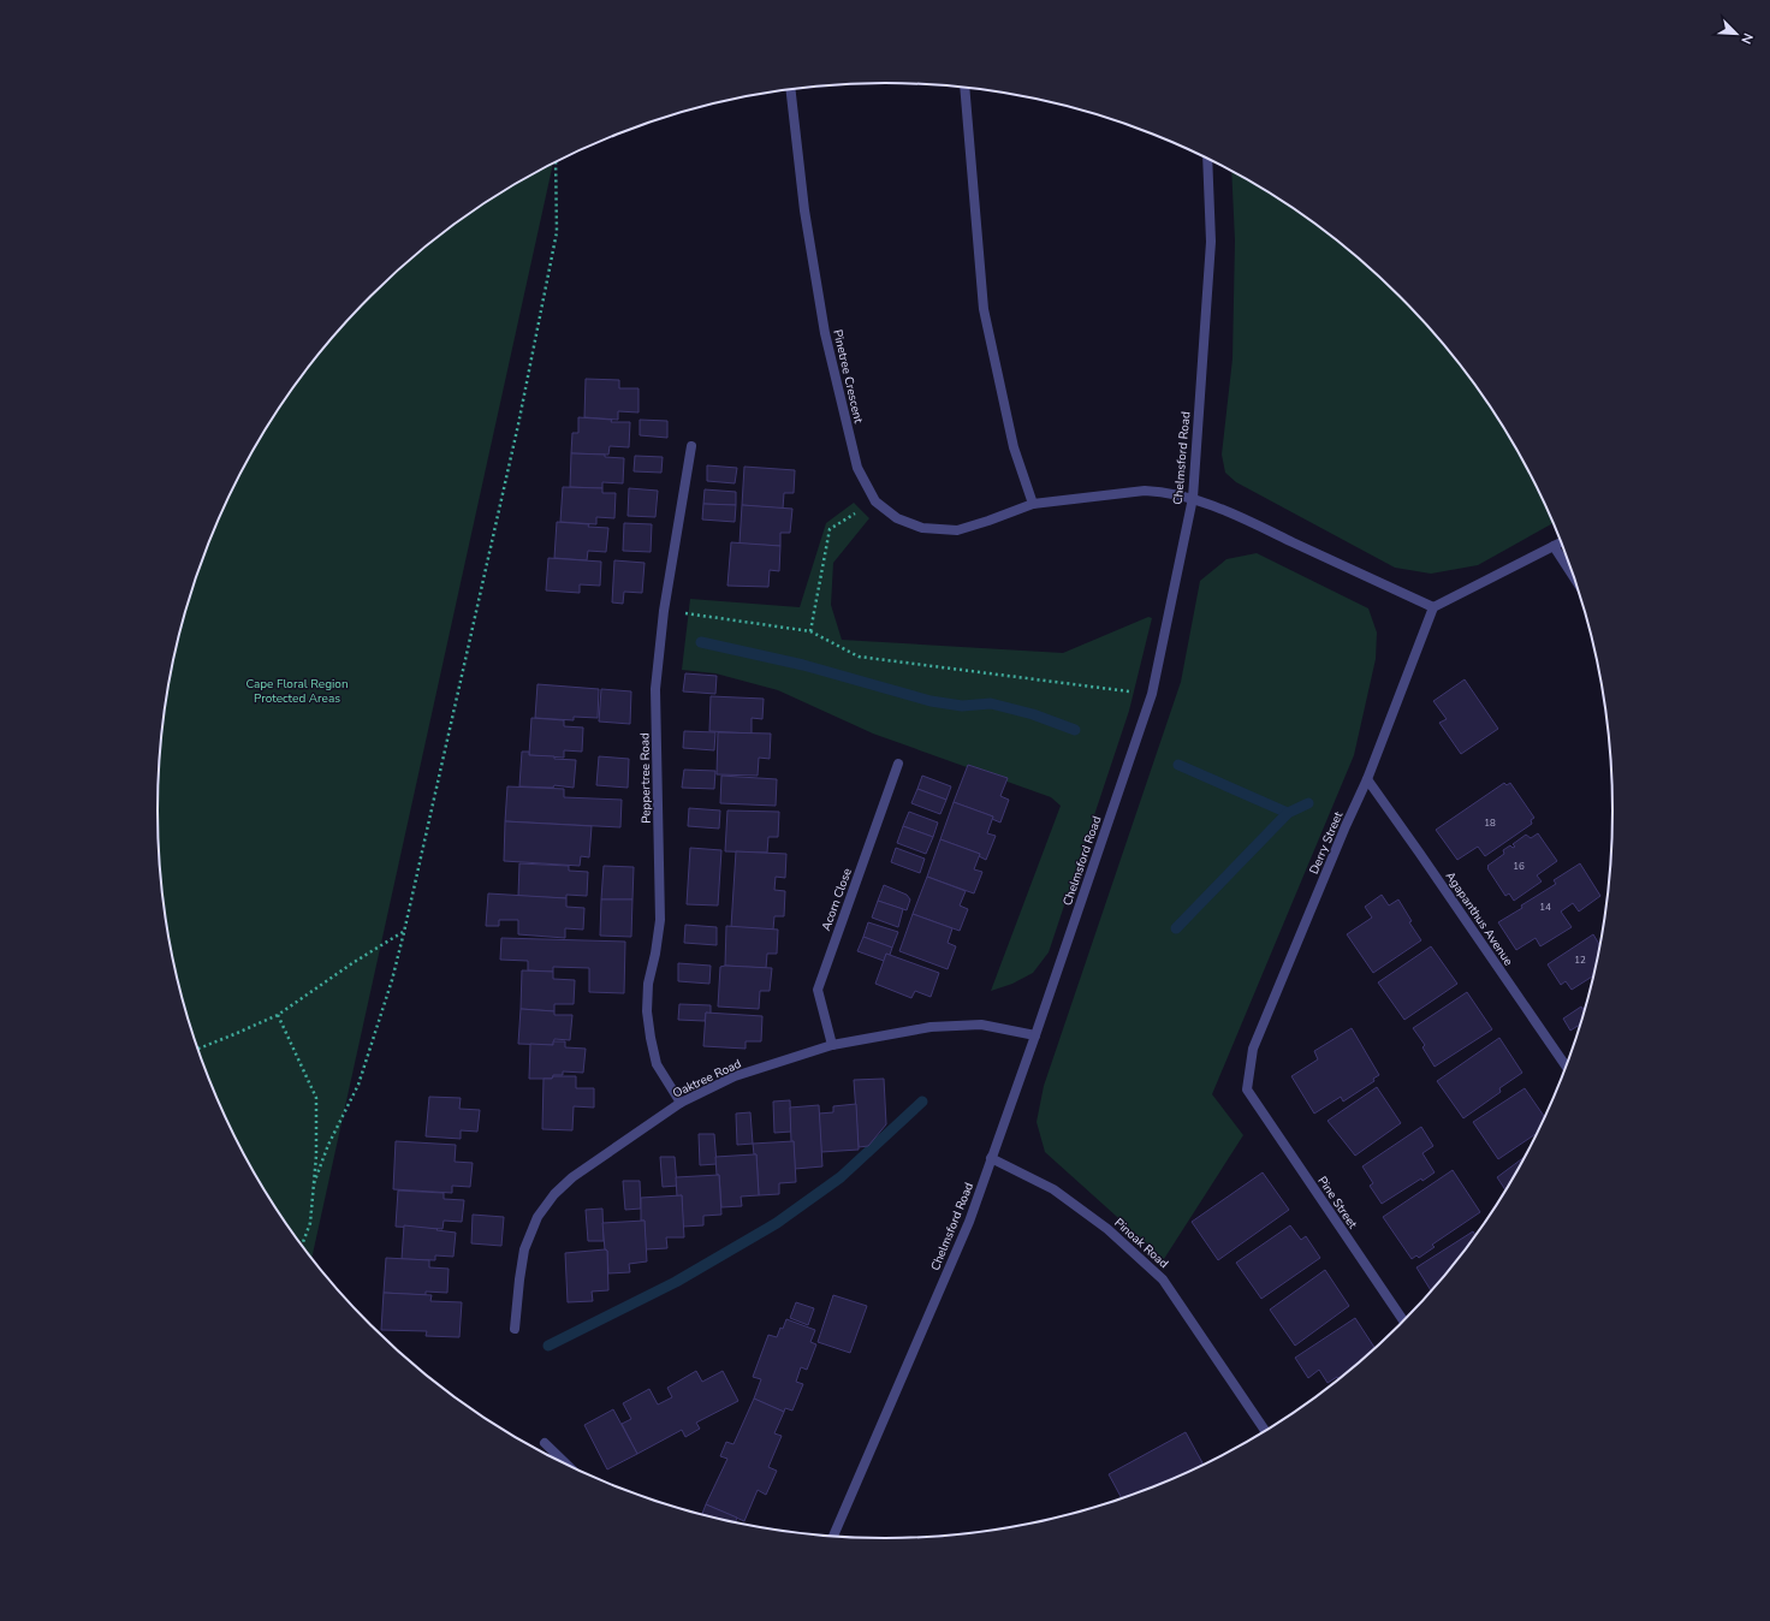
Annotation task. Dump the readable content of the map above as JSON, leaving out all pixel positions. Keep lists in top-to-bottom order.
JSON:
{
  "streets": {
    "street": [
      "Pinetree Crescent",
      "Chelmsford Road",
      "Peppertree Road",
      "Derry Street",
      "Acorn Close",
      "Agapanthus Avenue",
      "Oaktree Road",
      "Pine Street",
      "Pinoak Road"
    ]
  },
  "crossings": [
    ["Pinetree Crescent", "Chelmsford Road"],
    ["Chelmsford Road", "Oaktree Road"],
    ["Chelmsford Road", "Pinoak Road"],
    ["Peppertree Road", "Oaktree Road"],
    ["Derry Street", "Agapanthus Avenue"],
    ["Derry Street", "Pine Street"],
    ["Acorn Close", "Oaktree Road"]
  ],
  "parks": ["Cape Floral Region Protected Areas"],
  "house_numbers": [
    "18",
    "16",
    "14",
    "12"
  ],
  "north": "bottom right"
}
